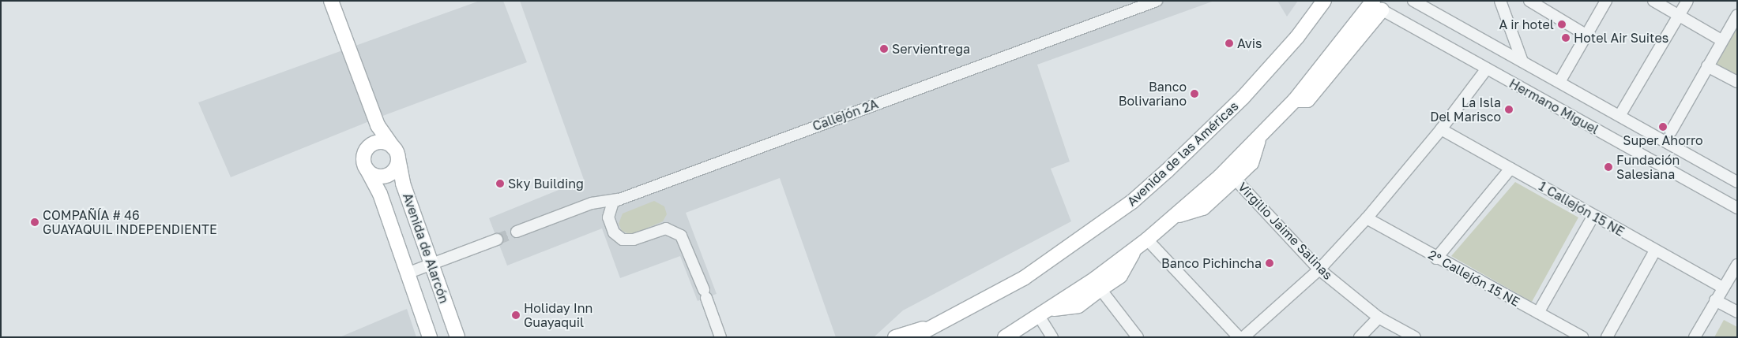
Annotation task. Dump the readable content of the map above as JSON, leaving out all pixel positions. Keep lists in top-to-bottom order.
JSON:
{
  "streets": {
    "main road": ["Avenida de las Américas", "Avenida de Alarcón"],
    "street": [
      "Hermano Miguel",
      "Callejón 2A",
      "1 Callejón 15 NE",
      "Virgilio Jaime Salinas",
      "2° Callejón 15 NE"
    ]
  },
  "places": [
    "A ir hotel",
    "Hotel Air Suites",
    "Avis",
    "Servientrega",
    "Banco Bolivariano",
    "La Isla Del Marisco",
    "Super Ahorro",
    "Fundación Salesiana",
    "Sky Building",
    "COMPAÑÍA # 46 GUAYAQUIL INDEPENDIENTE",
    "Banco Pichincha",
    "Holiday Inn Guayaquil"
  ]
}
